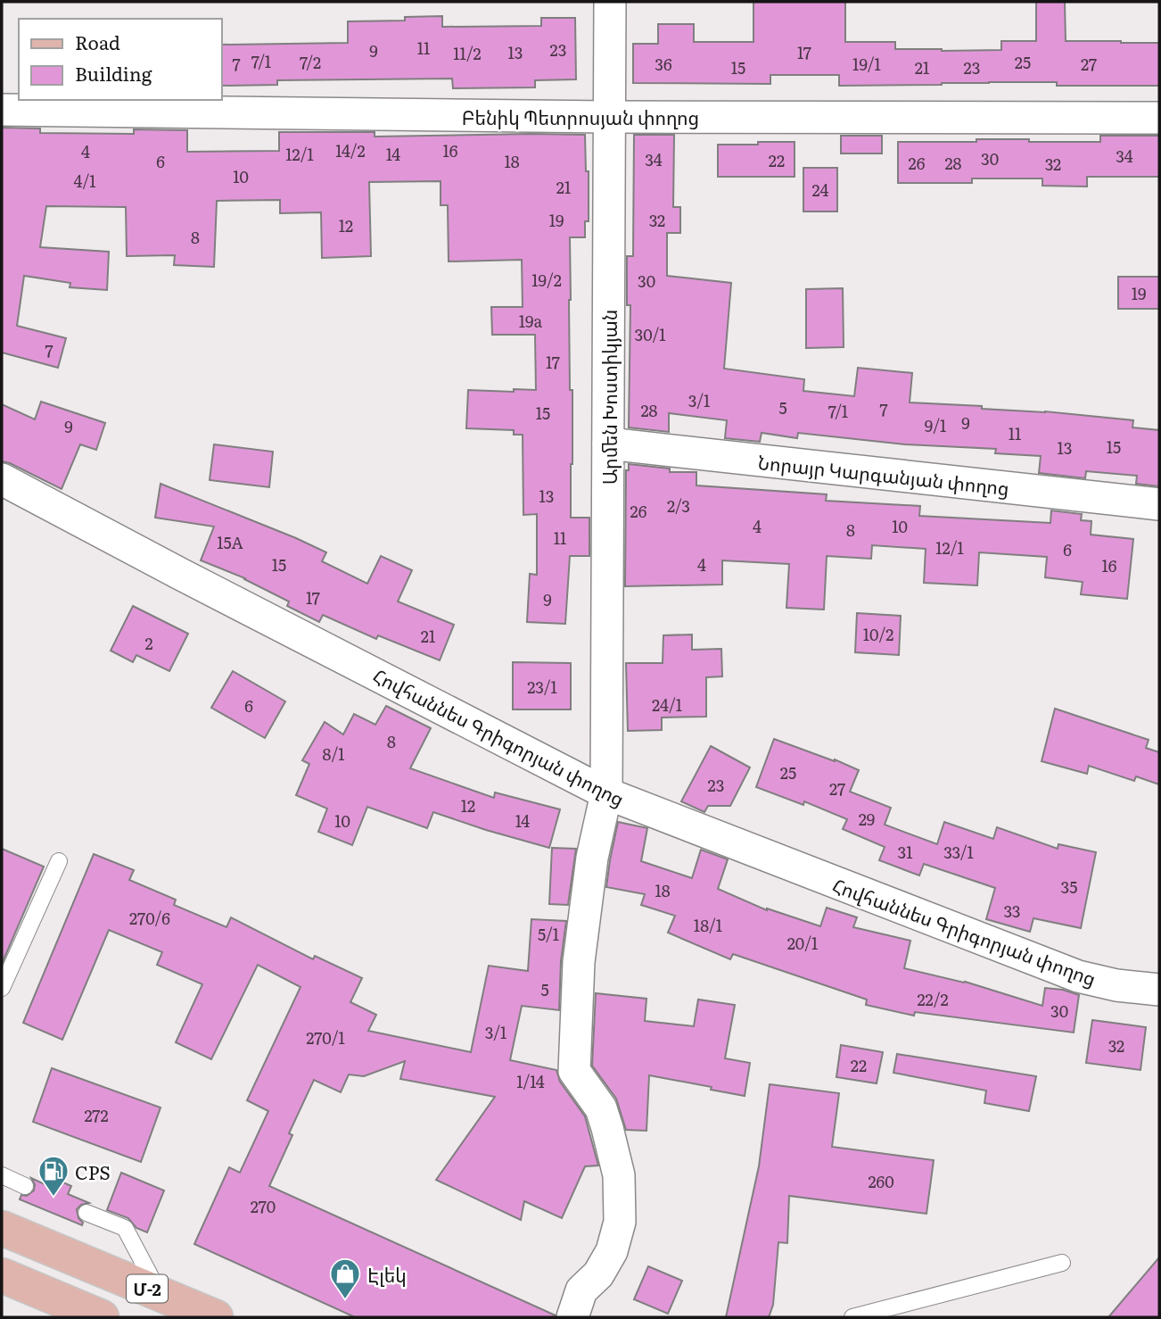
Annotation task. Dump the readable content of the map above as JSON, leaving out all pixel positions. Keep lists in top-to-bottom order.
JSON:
{
  "streets": {
    "main road": ["Մ-2"],
    "street": [
      "Բենիկ Պետրոսյան փողոց",
      "Արմեն Խոստիկյան",
      "Նորայր Կարգանյան փողոց",
      "Հովհաննես Գրիգորյան փողոց"
    ]
  },
  "crossings": [
    ["Բենիկ Պետրոսյան փողոց", "Արմեն Խոստիկյան"],
    ["Արմեն Խոստիկյան", "Նորայր Կարգանյան փողոց"],
    ["Արմեն Խոստիկյան", "Հովհաննես Գրիգորյան փողոց"]
  ],
  "places": {
    "fuel station": ["CPS"],
    "shop": ["Էլեկ"]
  },
  "house_numbers": [
    "11",
    "23",
    "9",
    "13",
    "17",
    "11/2",
    "7/1",
    "7/2",
    "25",
    "7",
    "36",
    "19/1",
    "27",
    "15",
    "21",
    "23",
    "14/2",
    "16",
    "4",
    "12/1",
    "14",
    "34",
    "30",
    "34",
    "22",
    "6",
    "18",
    "26",
    "28",
    "32",
    "10",
    "4/1",
    "21",
    "24",
    "19",
    "32",
    "12",
    "8",
    "19/2",
    "30",
    "19",
    "19a",
    "30/1",
    "7",
    "17",
    "3/1",
    "5",
    "7",
    "28",
    "7/1",
    "15",
    "9",
    "9/1",
    "9",
    "11",
    "15",
    "13",
    "13",
    "2/3",
    "26",
    "4",
    "10",
    "8",
    "11",
    "15A",
    "12/1",
    "6",
    "15",
    "4",
    "16",
    "17",
    "9",
    "10/2",
    "21",
    "2",
    "23/1",
    "24/1",
    "6",
    "8",
    "8/1",
    "25",
    "23",
    "27",
    "12",
    "29",
    "10",
    "14",
    "31",
    "33/1",
    "35",
    "18",
    "33",
    "270/6",
    "18/1",
    "5/1",
    "20/1",
    "5",
    "22/2",
    "30",
    "3/1",
    "270/1",
    "32",
    "22",
    "1/14",
    "272",
    "260",
    "270"
  ],
  "legend": ["Road", "Building"]
}
